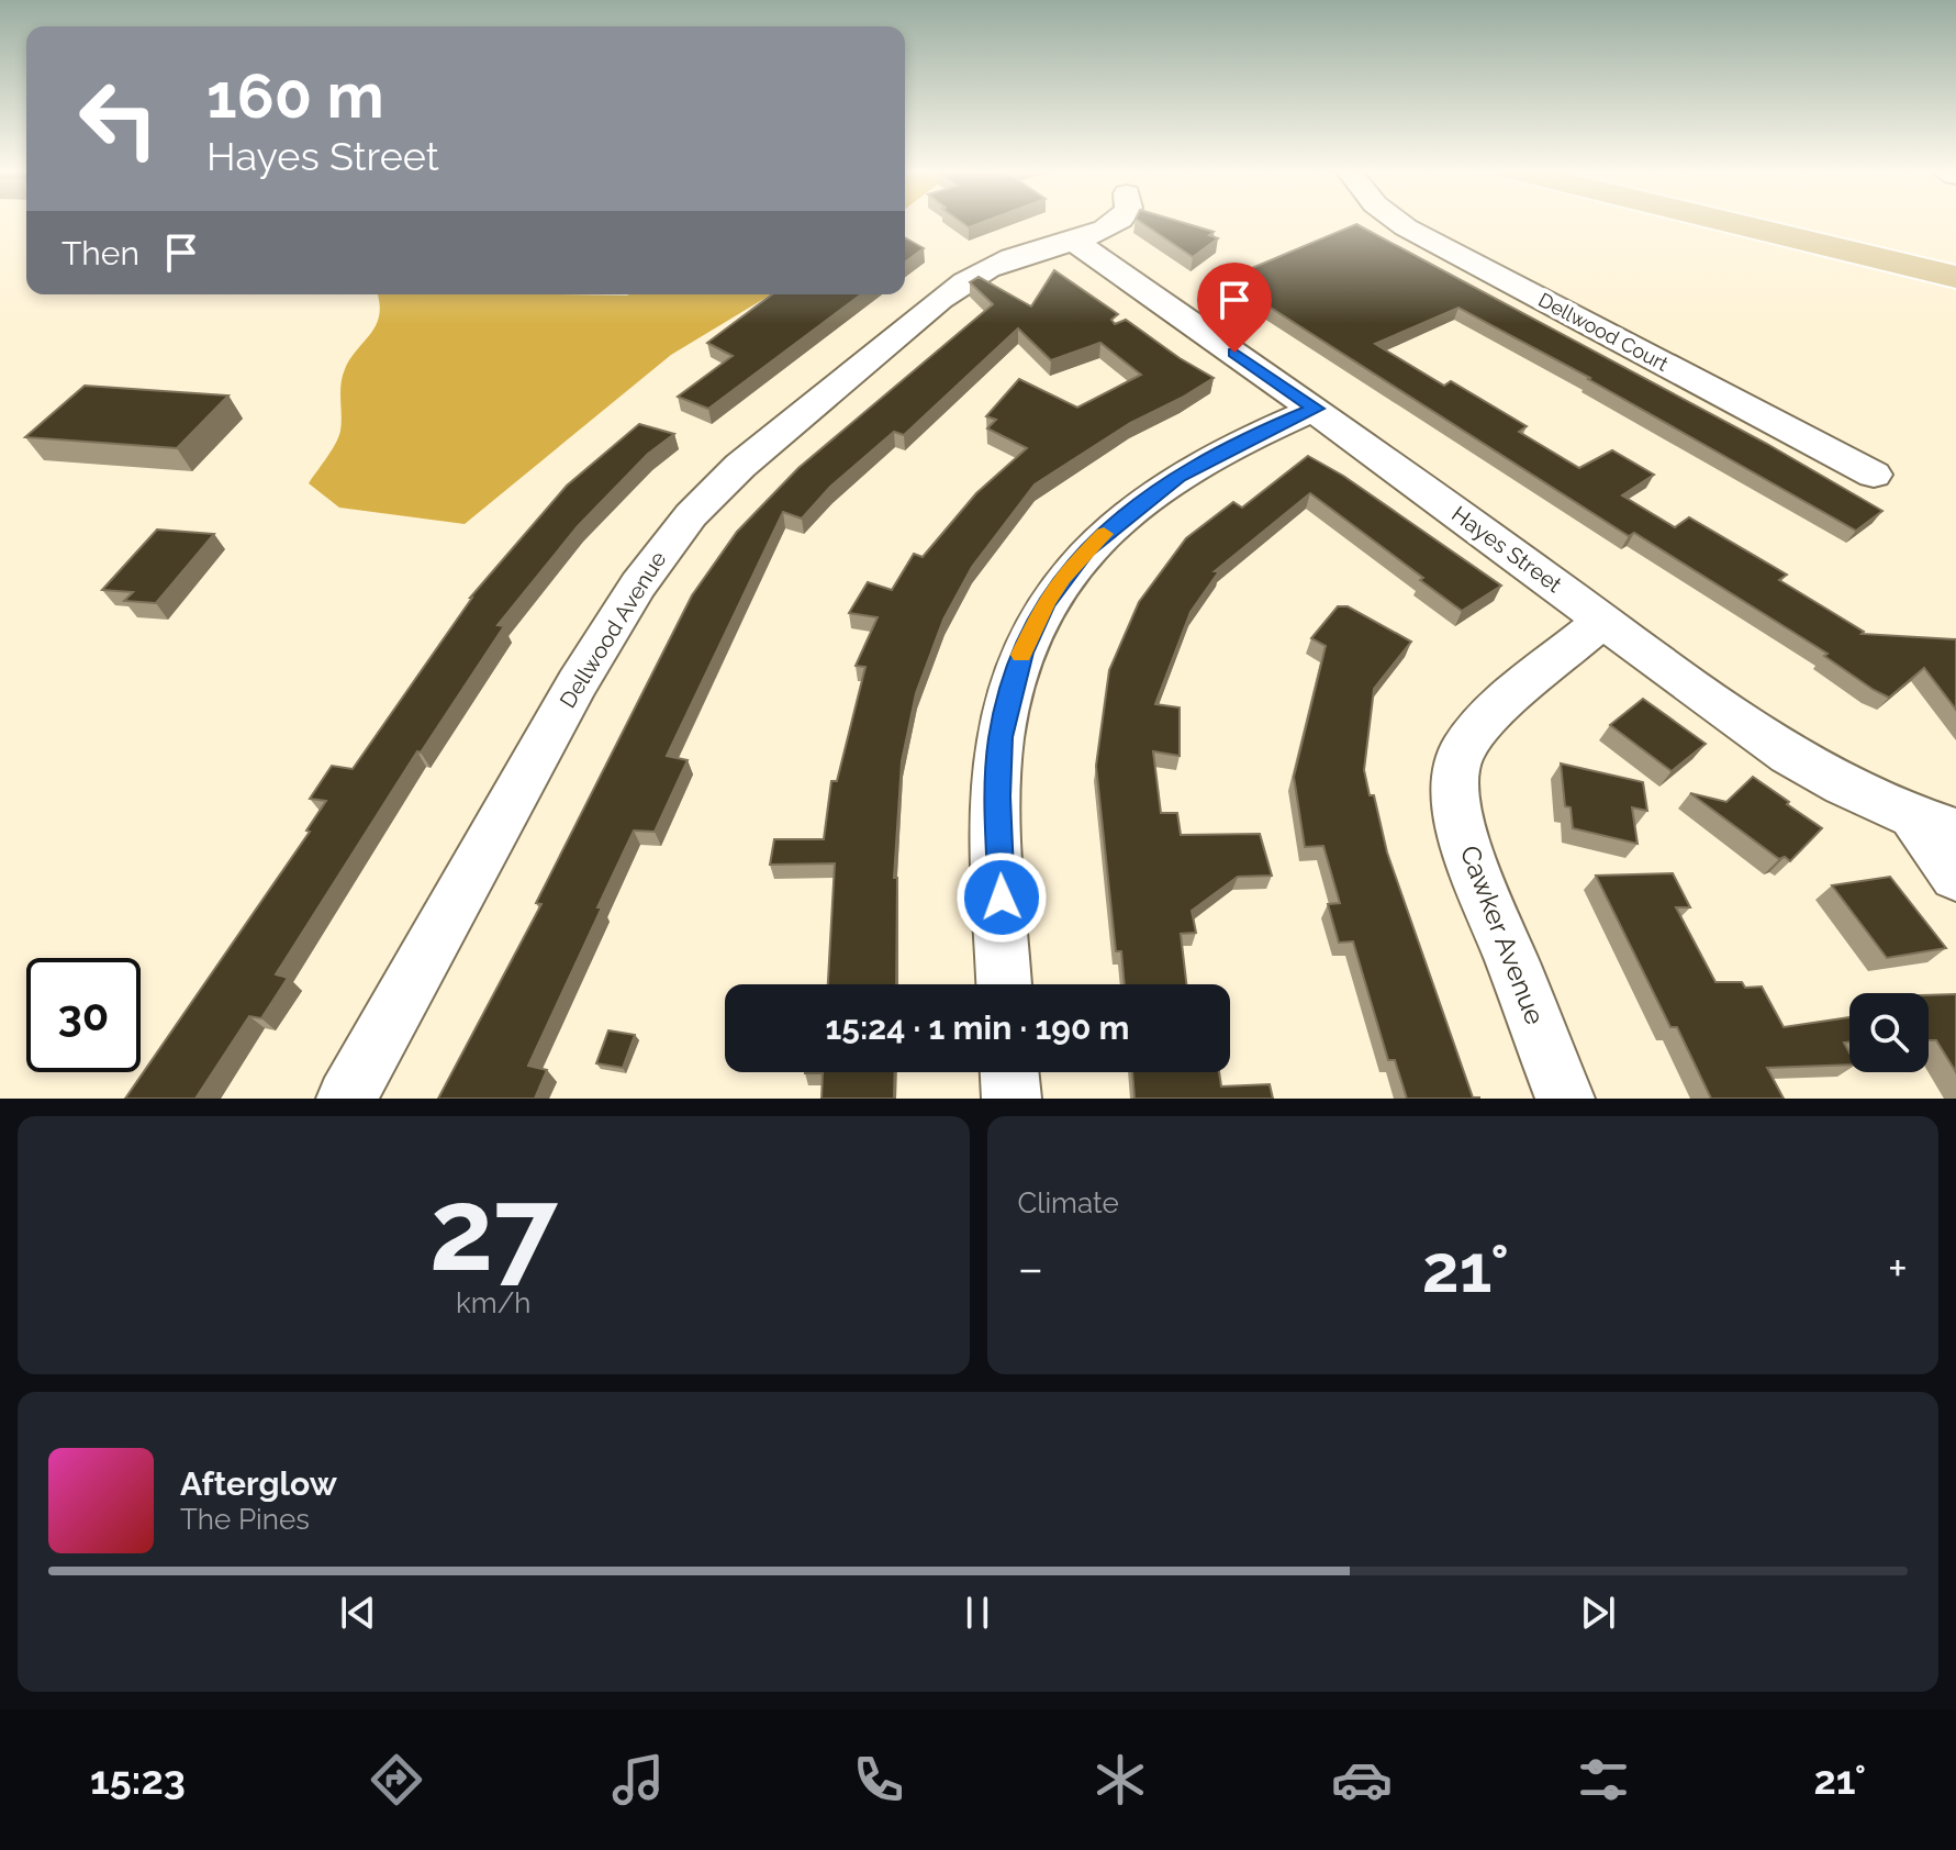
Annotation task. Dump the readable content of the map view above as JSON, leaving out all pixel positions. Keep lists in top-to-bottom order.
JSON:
{
  "streets": {
    "street": [
      "Dellwood Court",
      "Hayes Street",
      "Dellwood Avenue",
      "Cawker Avenue"
    ]
  },
  "crossings": [
    ["Hayes Street", "Dellwood Avenue"],
    ["Hayes Street", "Cawker Avenue"]
  ],
  "page": {
    "turn": ["160 m", "Hayes Street"],
    "then": "Then",
    "limit": "30",
    "trip": "15:24 · 1 min · 190 m",
    "tile": [
      ["27", "km/h"],
      "Climate"
    ],
    "heat": ["−", "21°", "+"],
    "song": ["Afterglow", "The Pines"],
    "tabs": ["15:23", "21°"]
  }
}
